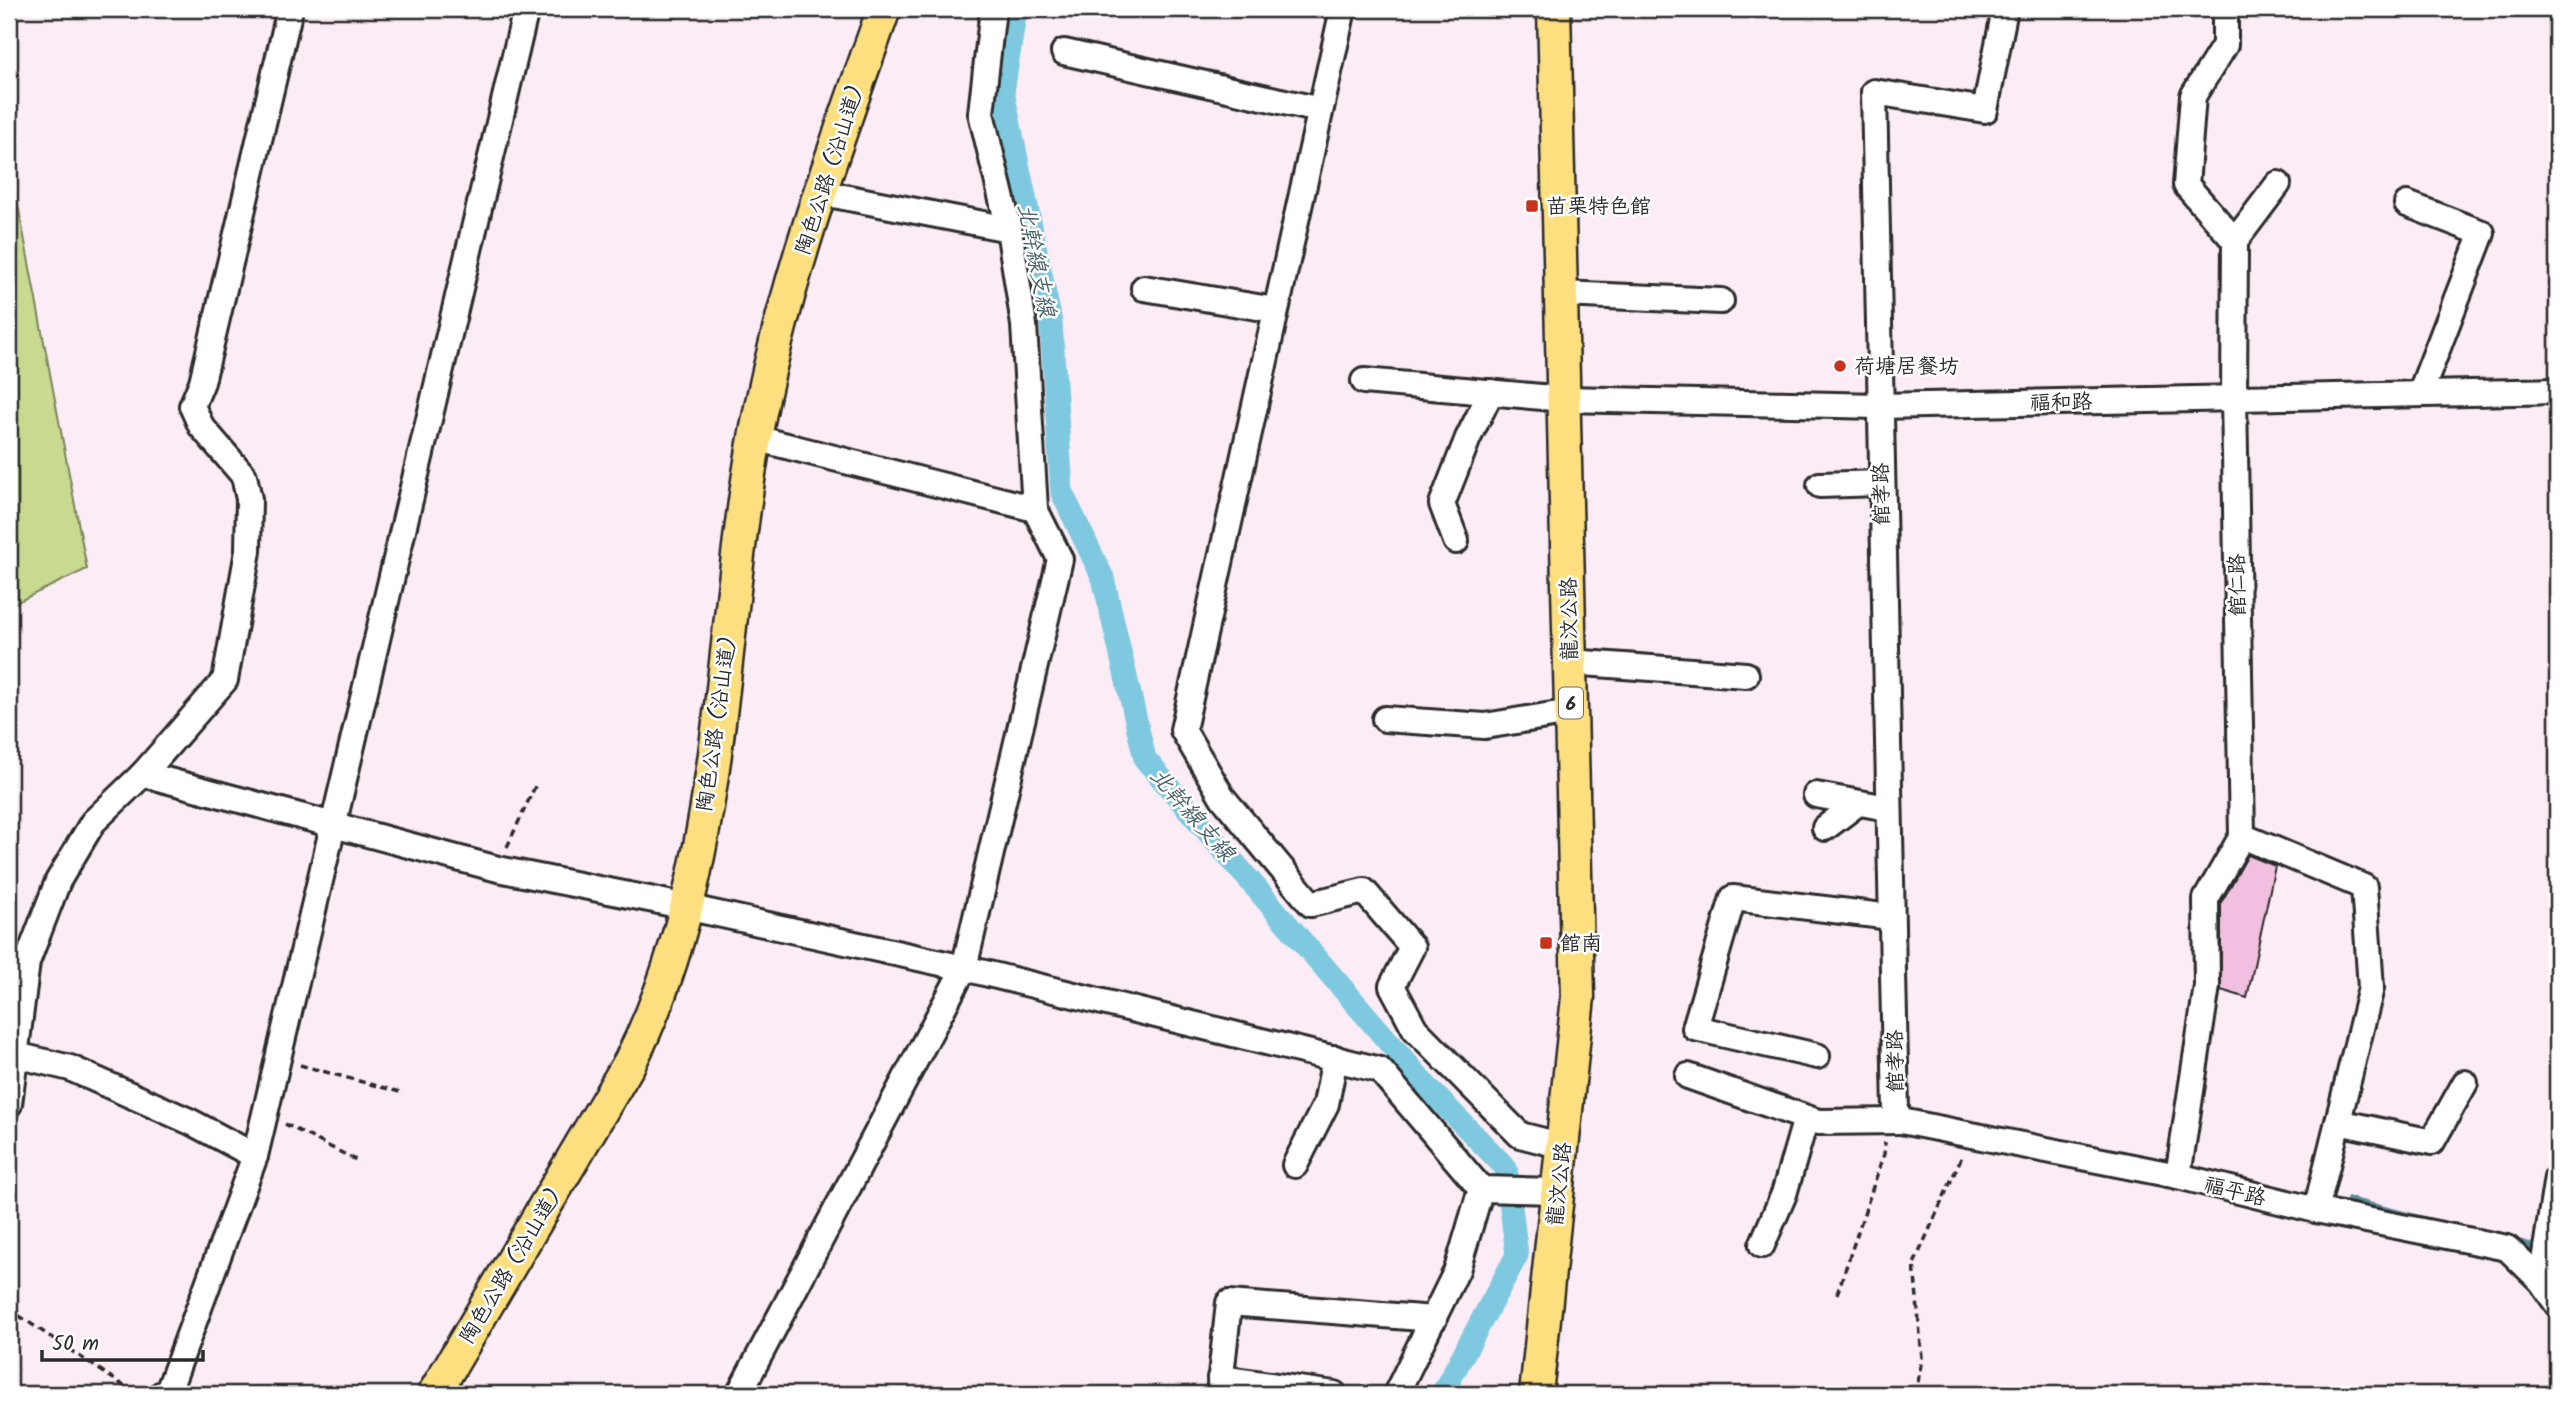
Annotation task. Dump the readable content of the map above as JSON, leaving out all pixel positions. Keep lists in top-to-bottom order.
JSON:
{
  "streets": {
    "main road": ["陶色公路 (沿山道)", "龍汶公路", "6"],
    "street": [
      "福和路",
      "館孝路",
      "館仁路",
      "福平路"
    ]
  },
  "crossings": [
    ["福和路", "館孝路"],
    ["福和路", "館仁路"],
    ["福和路", "龍汶公路"],
    ["館孝路", "福平路"]
  ],
  "water": ["北幹線支線"],
  "places": {
    "transit": ["苗栗特色館", "館南"],
    "other": ["荷塘居餐坊"]
  },
  "scale_bar": "50 m"
}
